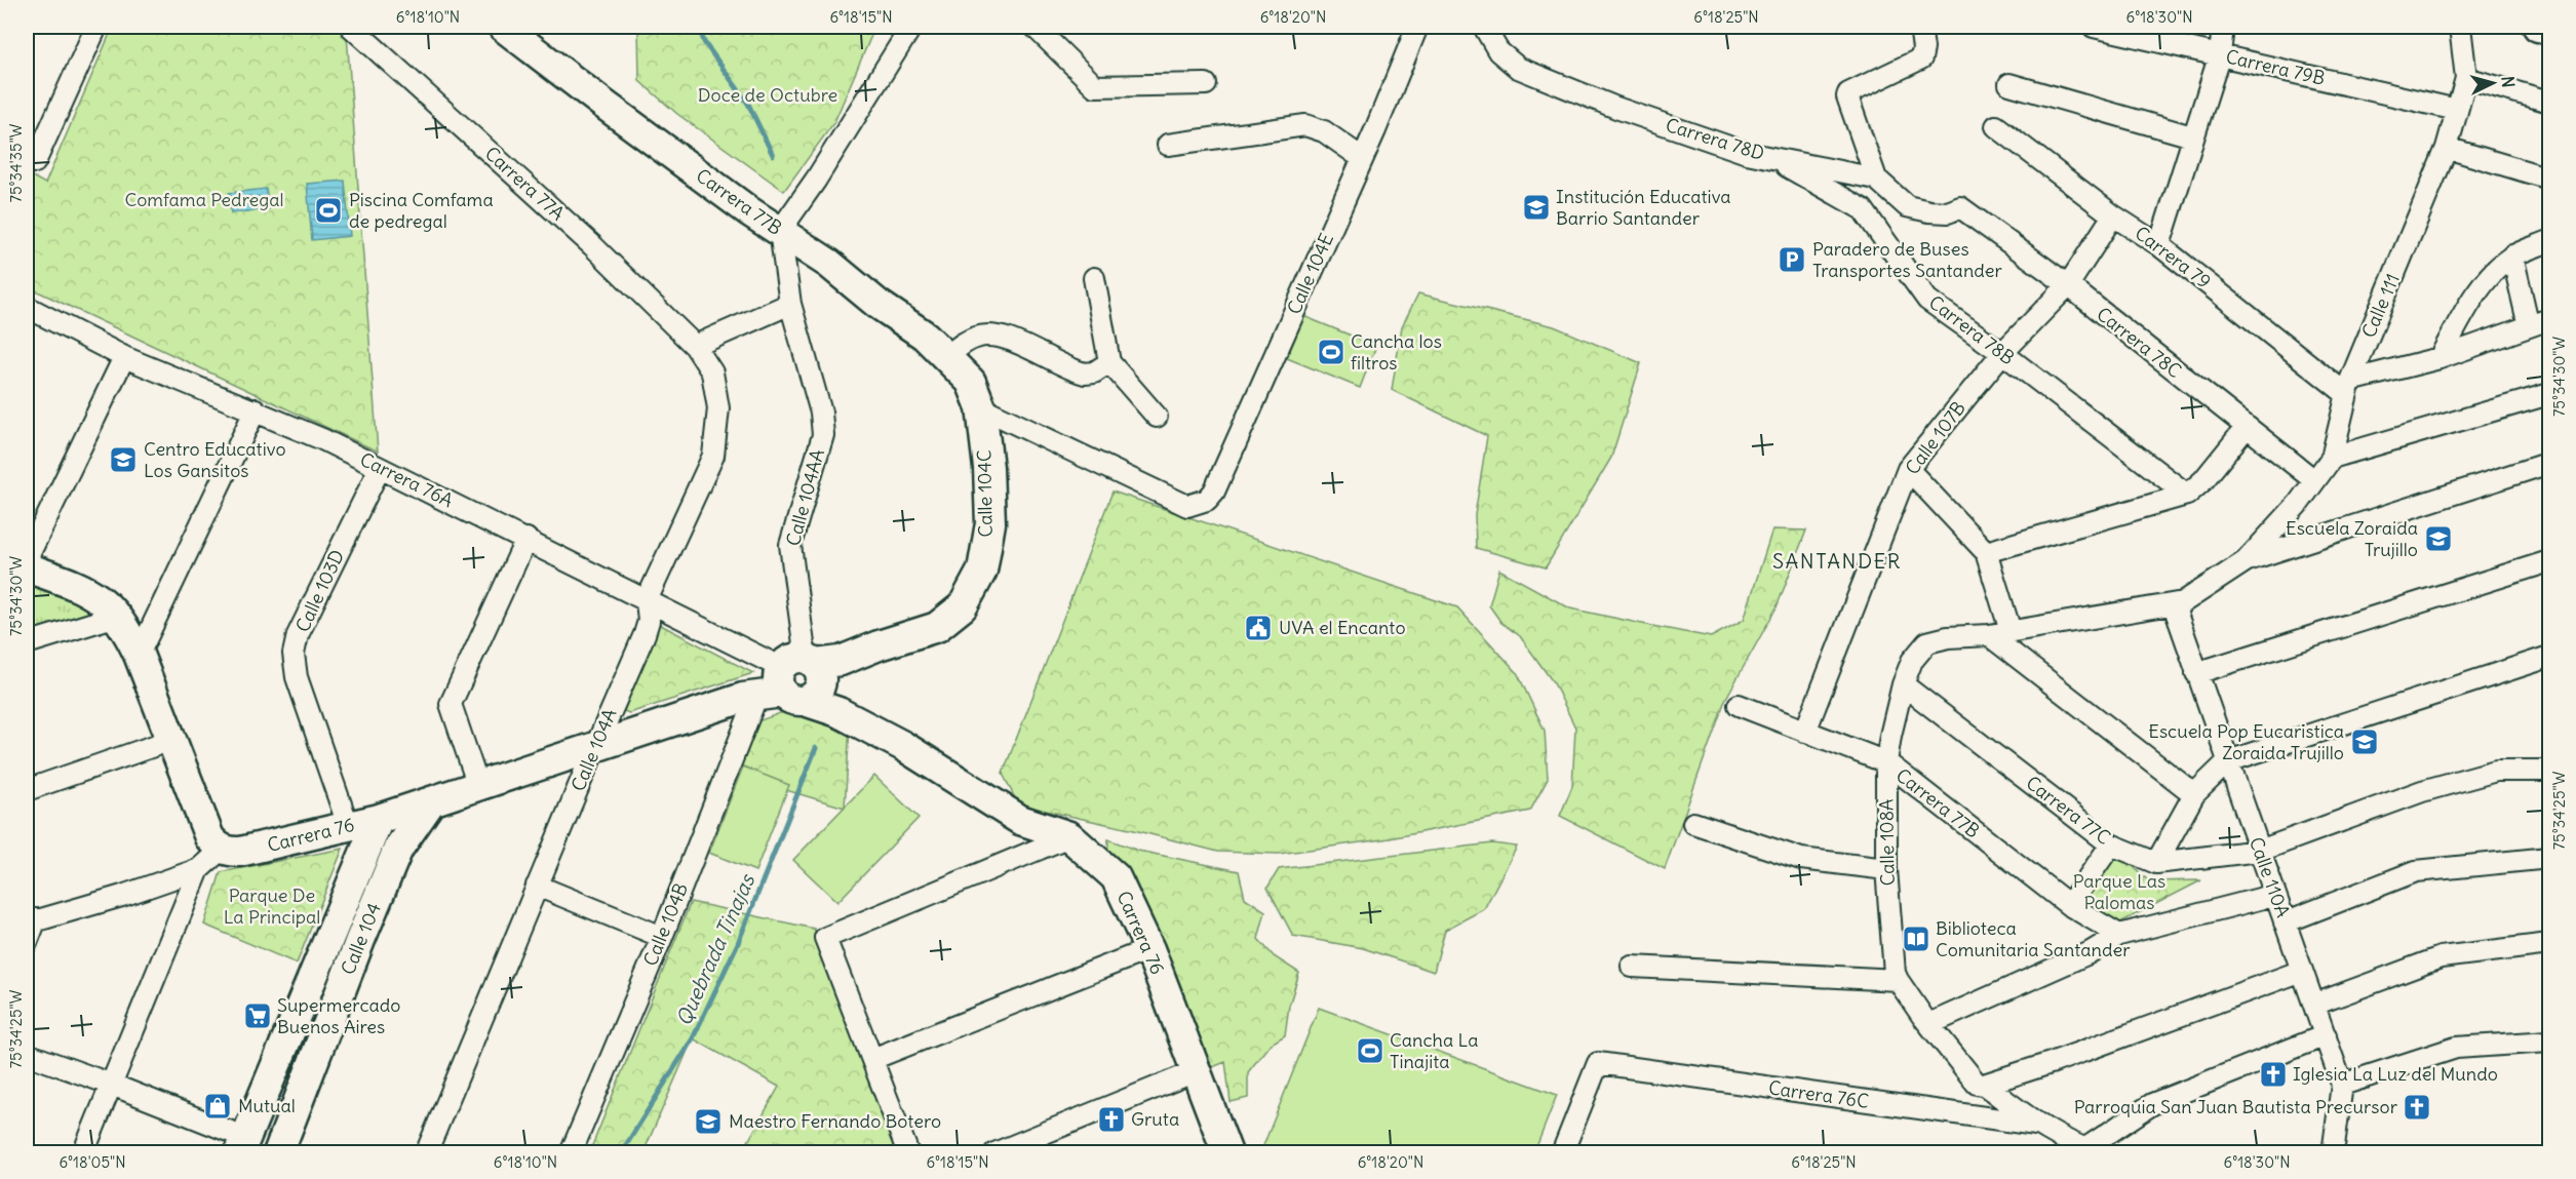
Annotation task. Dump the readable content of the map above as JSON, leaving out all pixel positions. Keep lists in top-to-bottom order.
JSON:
{
  "streets": {
    "main road": [
      "Carrera 77B",
      "Calle 104C",
      "Carrera 76",
      "Calle 104"
    ],
    "street": [
      "Carrera 79B",
      "Carrera 78D",
      "Carrera 77A",
      "Carrera 79",
      "Calle 104E",
      "Calle 111",
      "Carrera 78B",
      "Carrera 78C",
      "Calle 107B",
      "Carrera 76A",
      "Calle 104AA",
      "Calle 103D",
      "Calle 104A",
      "Carrera 77C",
      "Calle 108A",
      "Calle 110A",
      "Calle 104B",
      "Carrera 76C"
    ]
  },
  "crossings": [
    ["Carrera 79B", "Calle 111"],
    ["Carrera 78D", "Carrera 78B"],
    ["Carrera 78D", "Carrera 78C"],
    ["Carrera 77A", "Calle 104A"],
    ["Carrera 77B", "Calle 104E"],
    ["Carrera 77B", "Calle 107B"],
    ["Carrera 77B", "Calle 104C"],
    ["Carrera 77B", "Calle 104AA"],
    ["Carrera 77B", "Calle 108A"],
    ["Carrera 79", "Calle 111"],
    ["Carrera 79", "Calle 107B"],
    ["Calle 111", "Carrera 78C"],
    ["Calle 111", "Calle 108A"],
    ["Carrera 78B", "Calle 107B"],
    ["Carrera 78C", "Calle 107B"],
    ["Carrera 76A", "Calle 104C"],
    ["Carrera 76A", "Calle 104AA"],
    ["Carrera 76A", "Calle 103D"],
    ["Carrera 76A", "Calle 104A"],
    ["Carrera 76A", "Carrera 76"],
    ["Carrera 76A", "Calle 104B"],
    ["Calle 104C", "Calle 104AA"],
    ["Calle 104C", "Carrera 76"],
    ["Calle 104C", "Calle 104B"],
    ["Calle 104AA", "Carrera 76"],
    ["Calle 104AA", "Calle 104B"],
    ["Calle 103D", "Carrera 76"],
    ["Calle 104A", "Carrera 76"],
    ["Carrera 77C", "Calle 108A"],
    ["Carrera 77C", "Calle 110A"],
    ["Carrera 76", "Calle 104B"],
    ["Carrera 76", "Calle 104"],
    ["Calle 108A", "Calle 110A"],
    ["Calle 108A", "Carrera 76C"]
  ],
  "districts": ["SANTANDER"],
  "water": ["Quebrada Tinajas"],
  "parks": [
    "Doce de Octubre",
    "Comfama Pedregal",
    "Parque Las Palomas",
    "Parque De La Principal"
  ],
  "places": {
    "school or university": [
      "Institución Educativa Barrio Santander",
      "Centro Educativo Los Gansitos",
      "Escuela Zoraida Trujillo",
      "Escuela Pop Eucaristica Zoraida Trujillo",
      "Maestro Fernando Botero"
    ],
    "sports": ["Piscina Comfama de pedregal", "Cancha los filtros", "Cancha La Tinajita"],
    "parking": ["Paradero de Buses Transportes Santander"],
    "public building": ["UVA el Encanto"],
    "library": ["Biblioteca Comunitaria Santander"],
    "supermarket": ["Supermercado Buenos Aires"],
    "church": ["Iglesia La Luz del Mundo", "Parroquia San Juan Bautista Precursor", "Gruta"],
    "shop": ["Mutual"]
  },
  "north": "right",
  "coordinates": [
    "6°18'10\"N",
    "6°18'15\"N",
    "6°18'20\"N",
    "6°18'25\"N",
    "6°18'30\"N",
    "75°34'35\"W",
    "75°34'30\"W",
    "75°34'25\"W",
    "6°18'05\"N"
  ]
}
